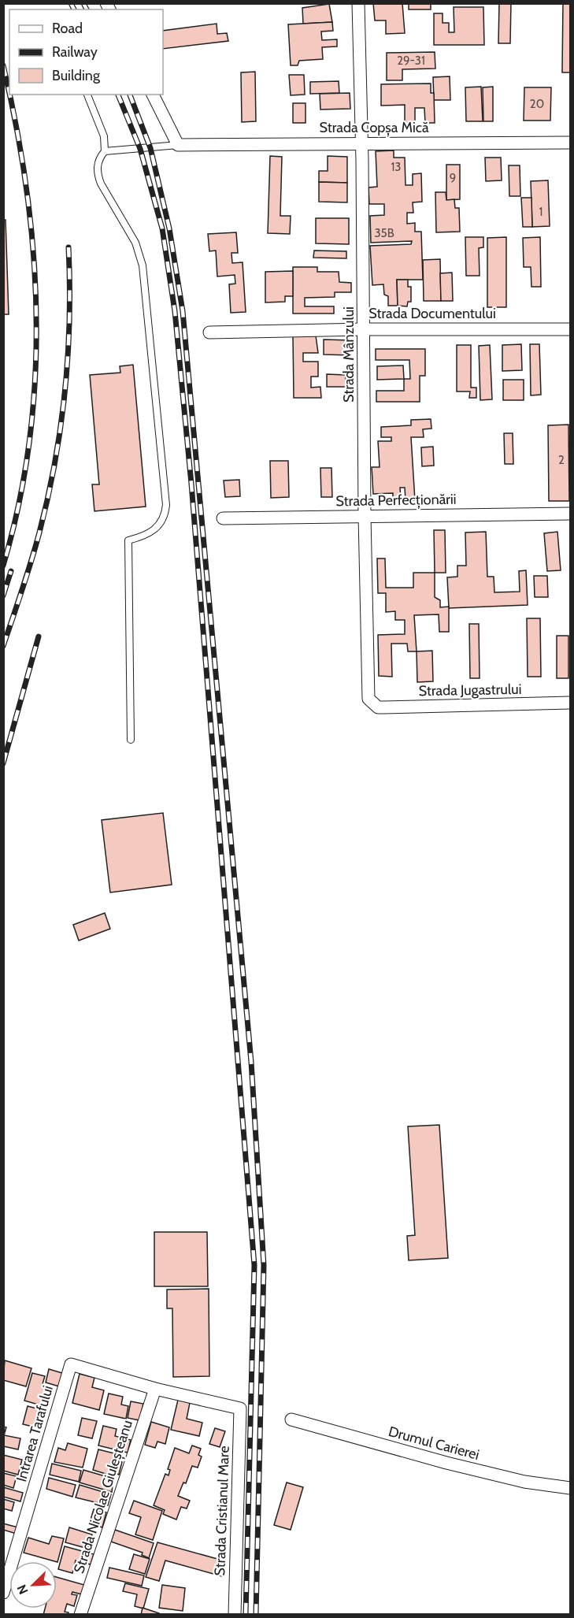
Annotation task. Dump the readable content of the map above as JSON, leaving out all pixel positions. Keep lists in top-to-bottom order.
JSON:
{
  "streets": {
    "street": [
      "Strada Copșa Mică",
      "Strada Documentului",
      "Strada Mânzului",
      "Strada Perfecționării",
      "Strada Jugastrului",
      "Intrarea Tarafului",
      "Drumul Carierei",
      "Strada Nicolae Giuleșteanu",
      "Strada Cristianul Mare"
    ]
  },
  "crossings": [
    ["Strada Copșa Mică", "Strada Mânzului"],
    ["Strada Documentului", "Strada Mânzului"],
    ["Strada Mânzului", "Strada Perfecționării"],
    ["Strada Mânzului", "Strada Jugastrului"],
    ["Intrarea Tarafului", "Strada Nicolae Giuleșteanu"],
    ["Intrarea Tarafului", "Strada Cristianul Mare"],
    ["Strada Nicolae Giuleșteanu", "Strada Cristianul Mare"]
  ],
  "house_numbers": [
    "29-31",
    "20",
    "13",
    "9",
    "1",
    "35B",
    "2"
  ],
  "legend": ["Road", "Railway", "Building"],
  "north": "bottom left"
}
